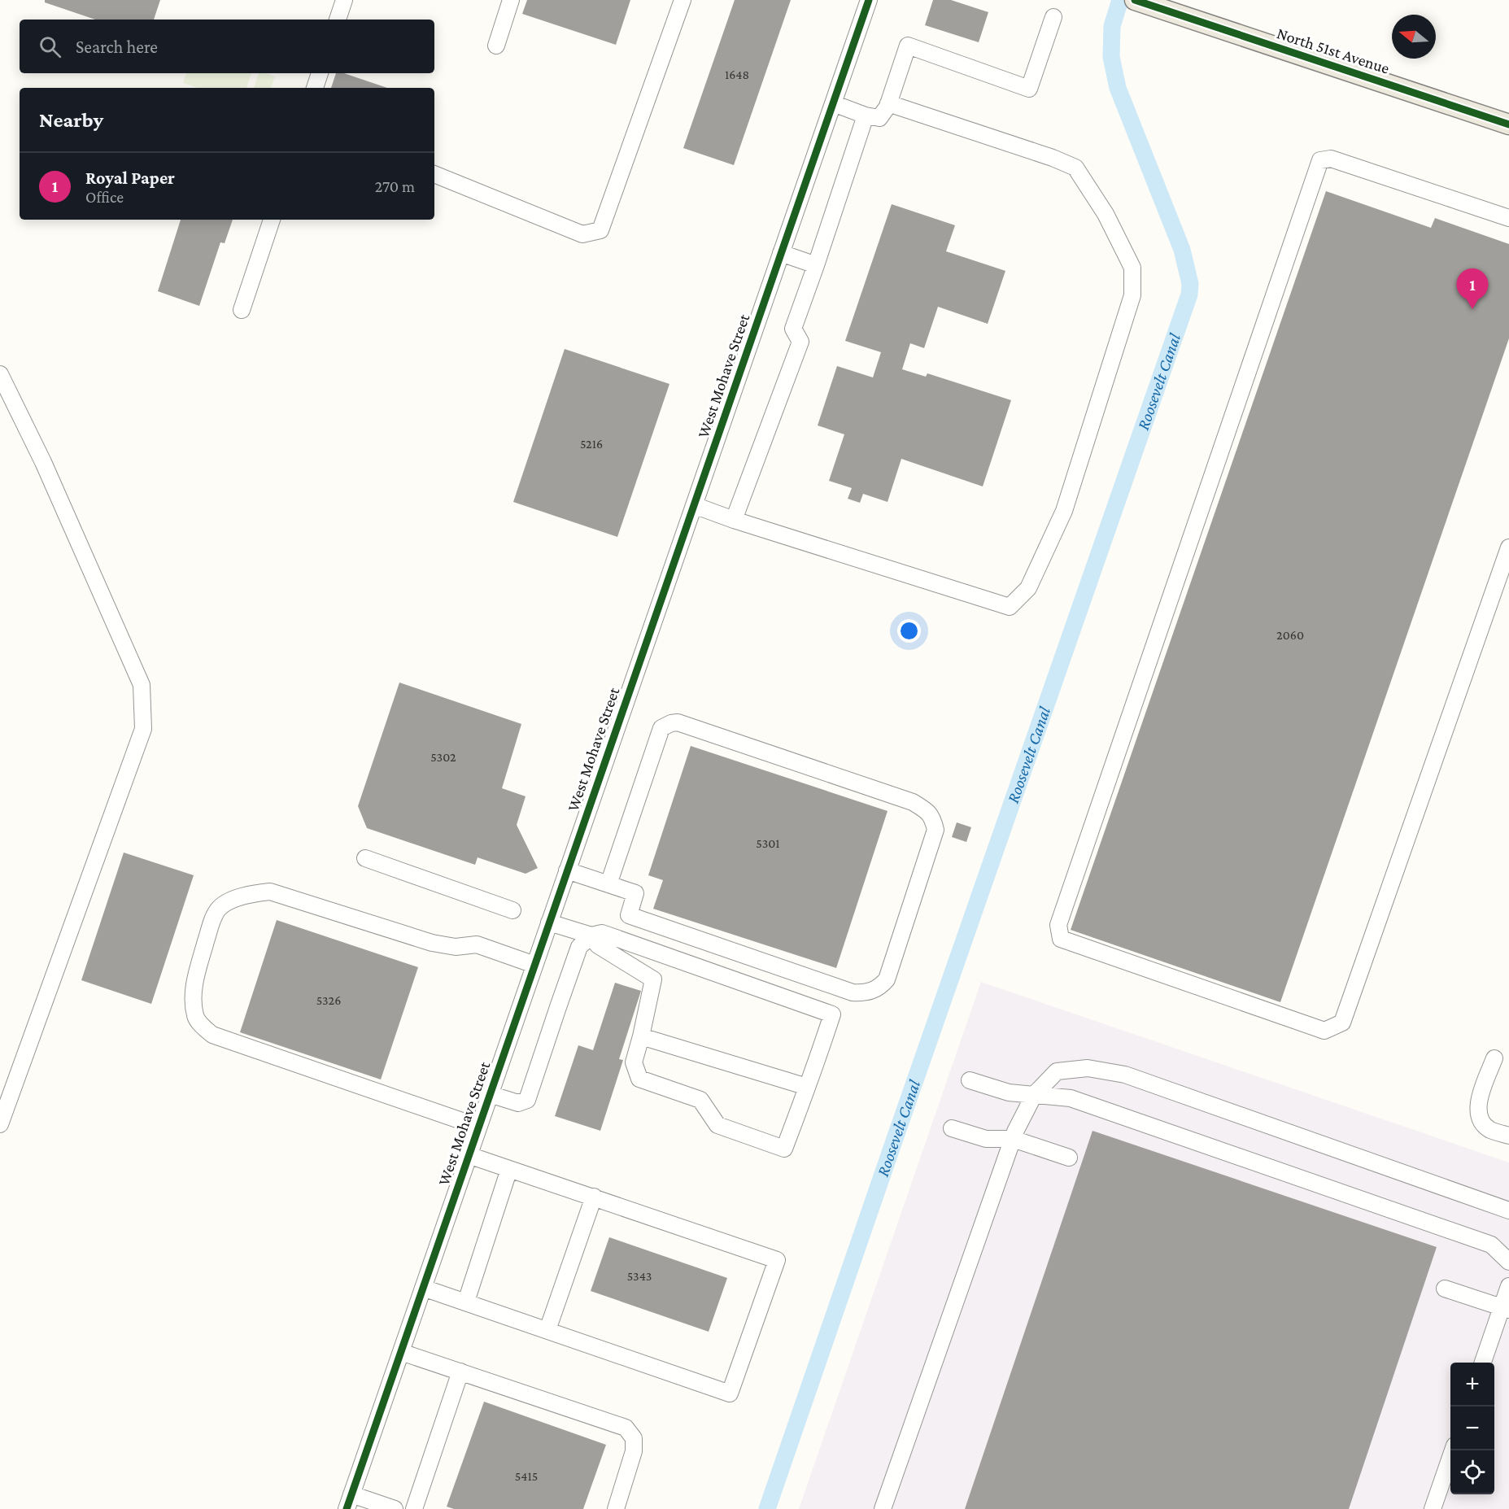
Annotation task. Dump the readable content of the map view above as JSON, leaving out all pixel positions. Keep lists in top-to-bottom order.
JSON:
{
  "streets": {
    "main road": ["North 51st Avenue"],
    "street": ["West Mohave Street"]
  },
  "water": ["Roosevelt Canal"],
  "house_numbers": [
    "1648",
    "5216",
    "2060",
    "5302",
    "5301",
    "5326",
    "5343",
    "5415"
  ],
  "north": "left",
  "page": {
    "search": "Search here",
    "heading": "Nearby",
    "list": [
      {
        "mark": "1",
        "name": "Royal Paper",
        "note": "Office",
        "value": "270 m"
      }
    ],
    "pins": "1",
    "map_buttons": ["+", "−"]
  }
}
